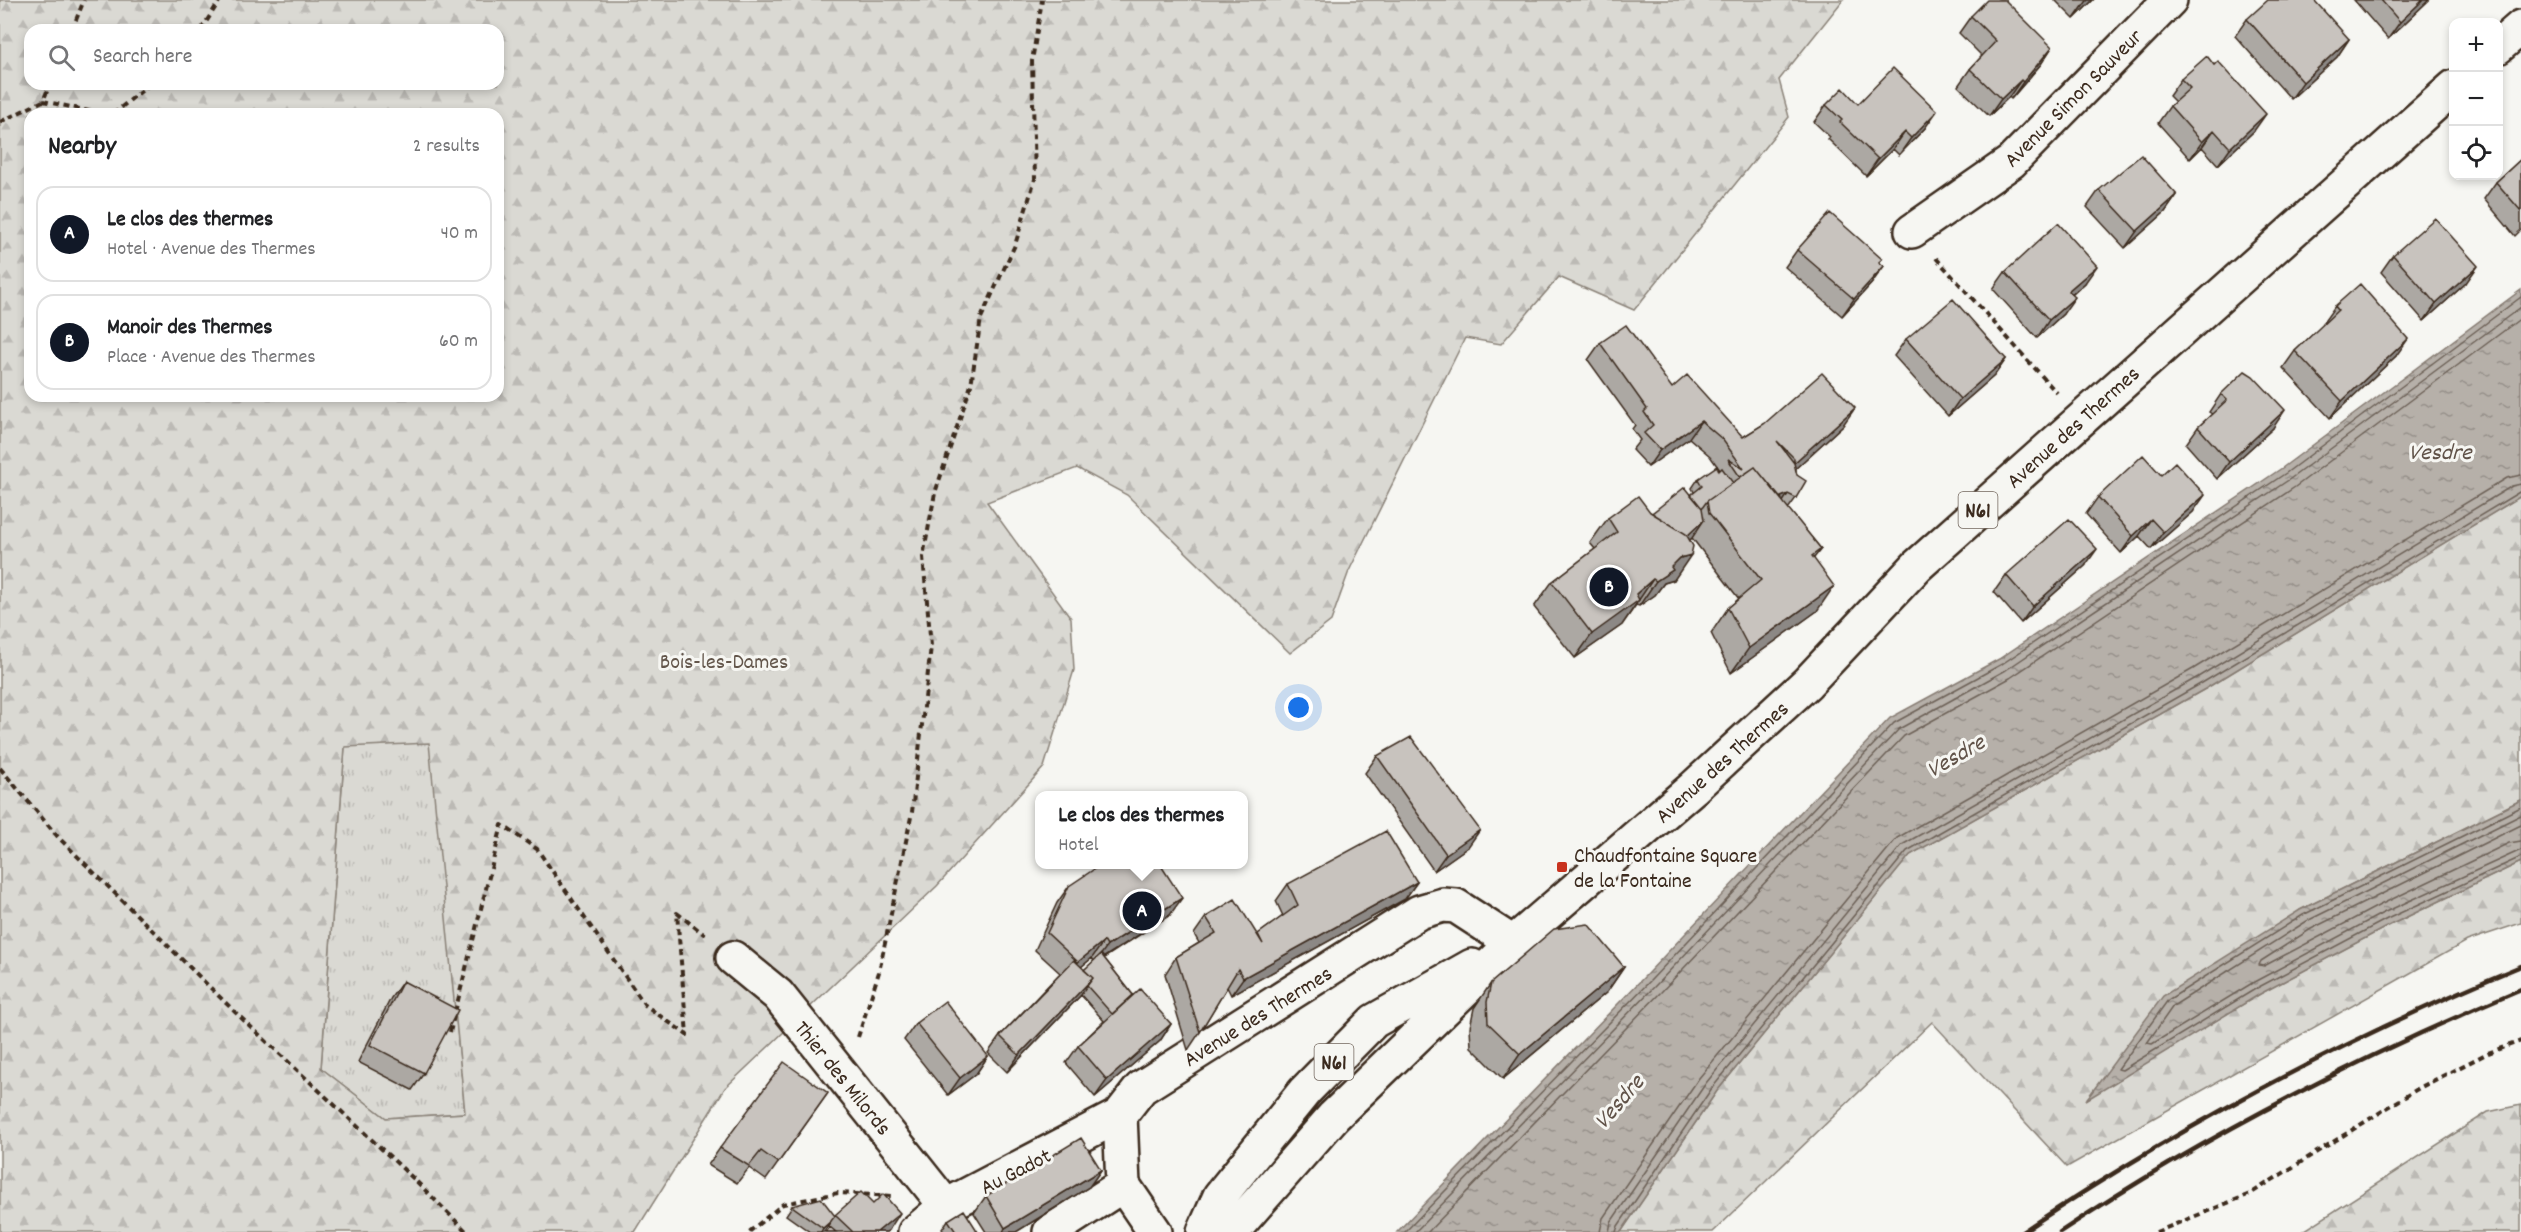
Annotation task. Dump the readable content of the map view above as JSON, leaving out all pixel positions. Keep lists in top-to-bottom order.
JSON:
{
  "streets": {
    "main road": [
      "Avenue Simon Sauveur",
      "Avenue des Thermes",
      "N61",
      "Thier des Milords",
      "Au Gadot"
    ]
  },
  "crossings": [
    ["Avenue des Thermes", "Au Gadot"],
    ["Thier des Milords", "Au Gadot"]
  ],
  "water": ["Vesdre"],
  "parks": ["Bois-les-Dames"],
  "places": {
    "transit": ["Chaudfontaine Square de la Fontaine"]
  },
  "page": {
    "map_buttons": ["+", "−"],
    "search": "Search here",
    "heading": ["Nearby", "2 results"],
    "list": [
      {
        "mark": "A",
        "name": "Le clos des thermes",
        "note": "Hotel · Avenue des Thermes",
        "value": "40 m"
      },
      {
        "mark": "B",
        "name": "Manoir des Thermes",
        "note": "Place · Avenue des Thermes",
        "value": "60 m"
      }
    ],
    "pins": ["B", "A"],
    "popup": ["Le clos des thermes", "Hotel"]
  }
}
